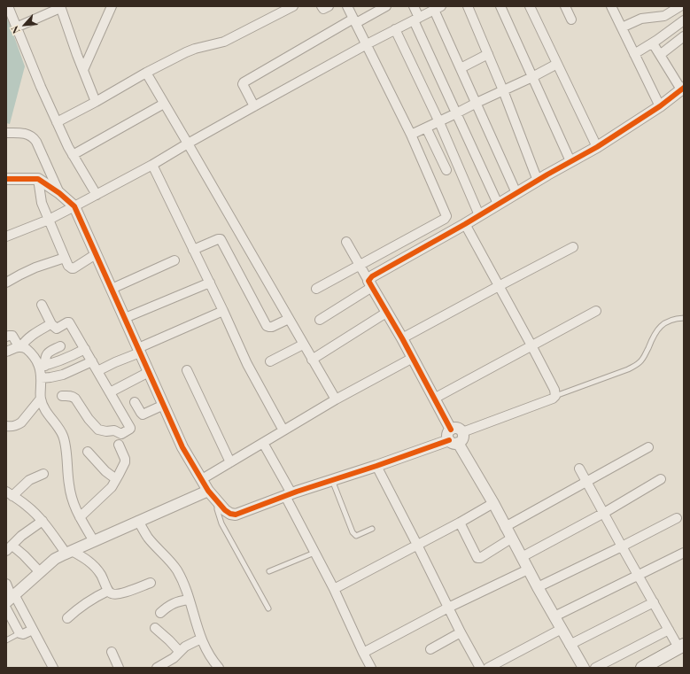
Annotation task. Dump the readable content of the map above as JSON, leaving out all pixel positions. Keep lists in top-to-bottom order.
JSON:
{
  "north": "bottom left"
}
